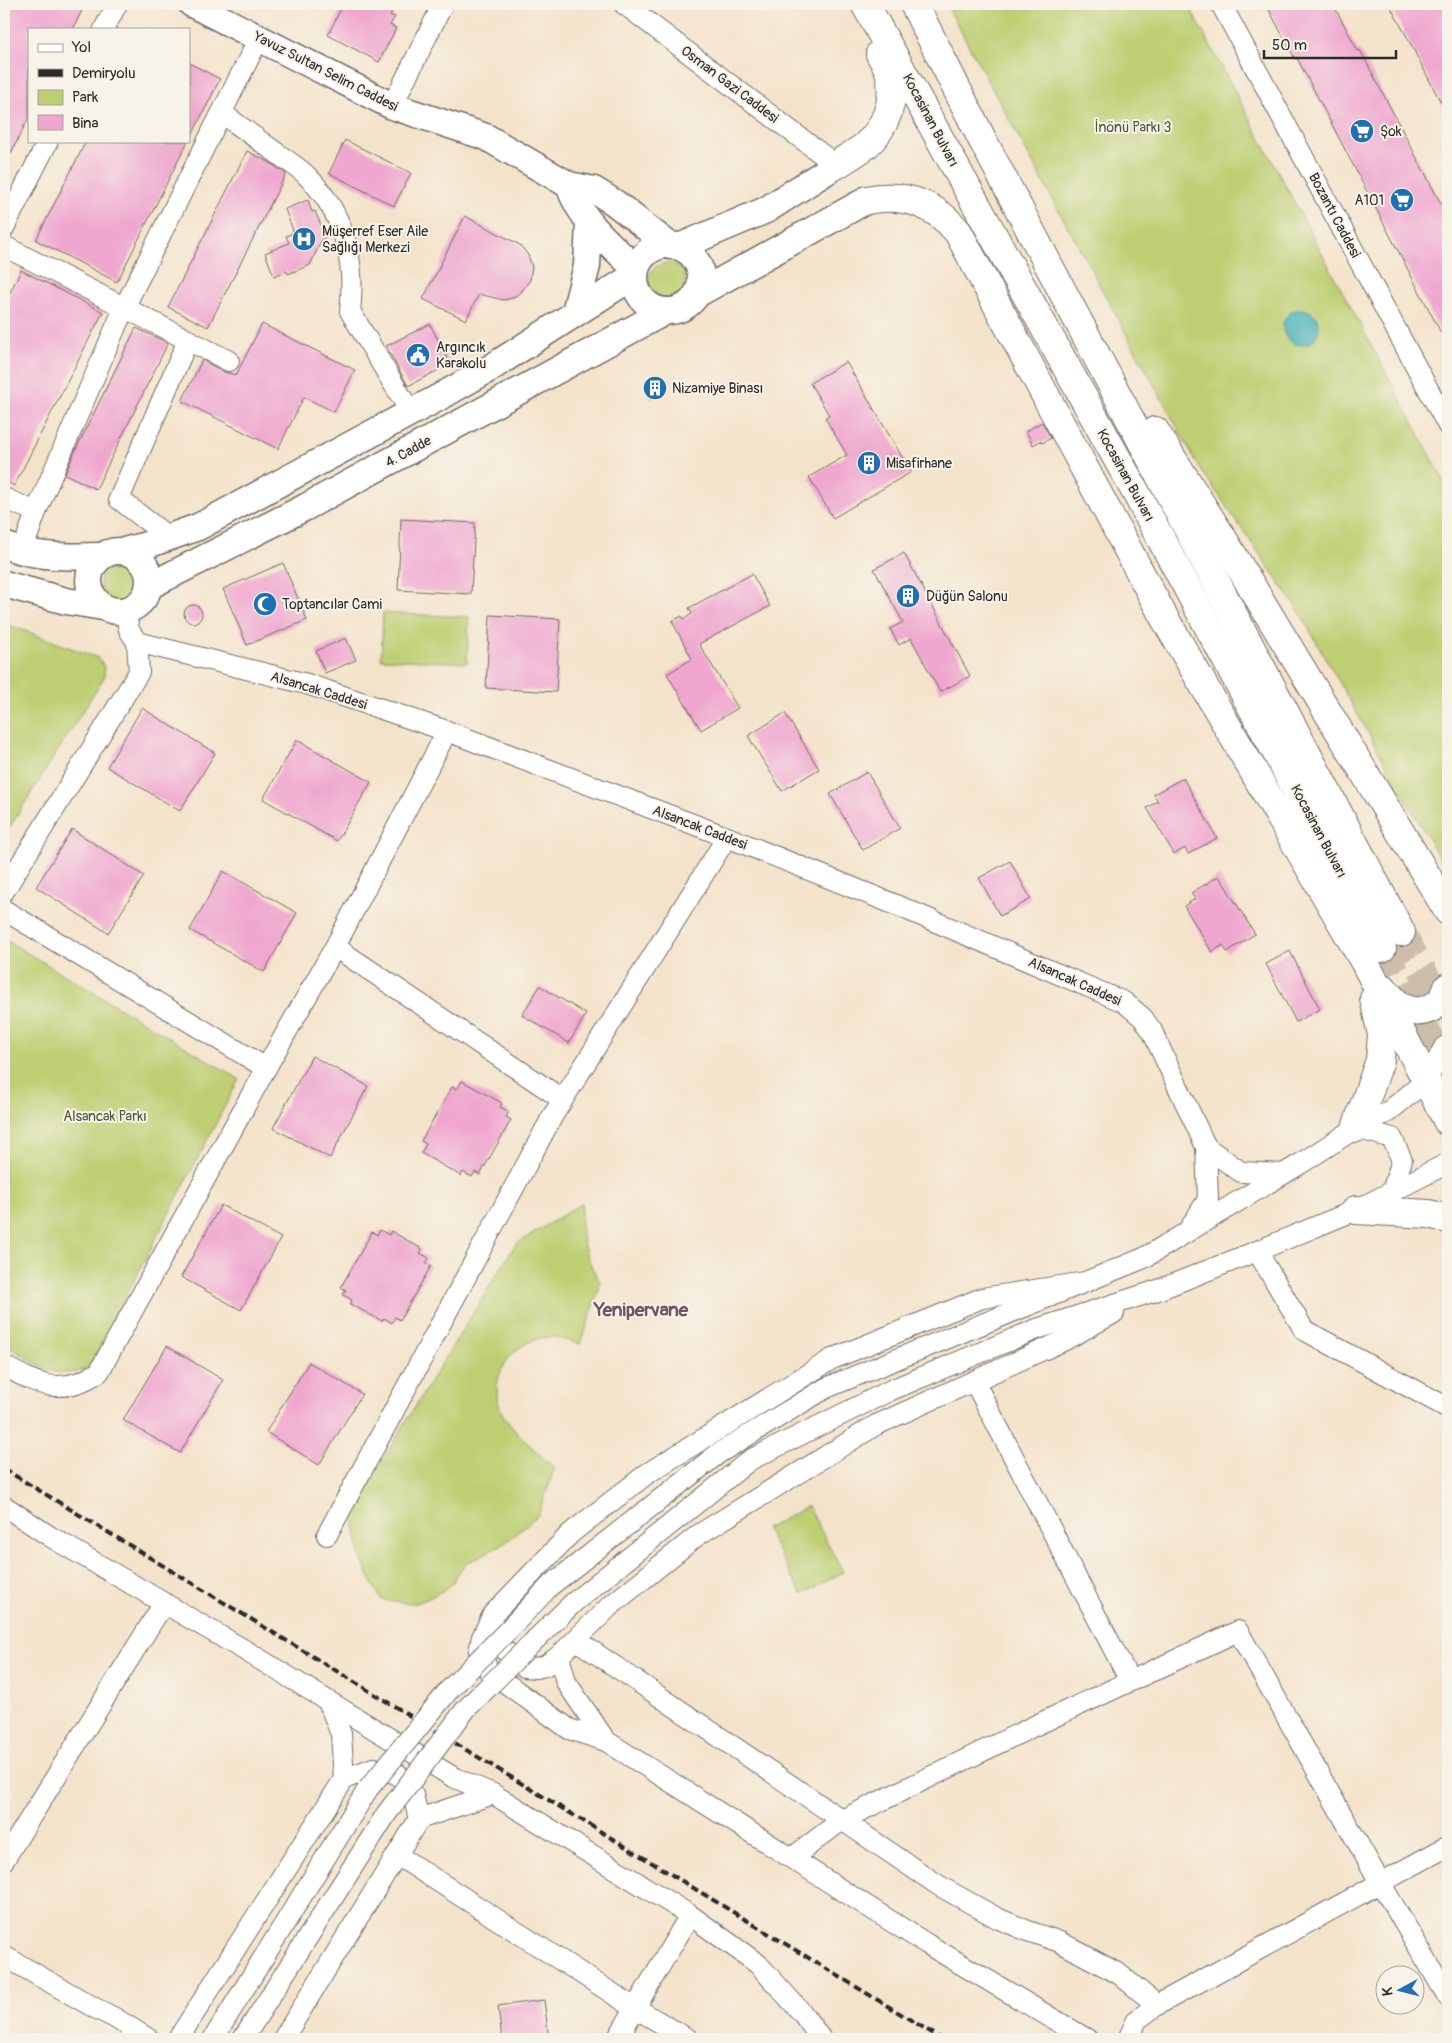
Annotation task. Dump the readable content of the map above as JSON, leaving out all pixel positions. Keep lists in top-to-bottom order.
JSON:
{
  "streets": {
    "highway": ["Kocasinan Bulvarı"],
    "main road": ["Yavuz Sultan Selim Caddesi", "4. Cadde"],
    "street": ["Osman Gazi Caddesi", "Bozantı Caddesi", "Alsancak Caddesi"]
  },
  "crossings": [
    ["Yavuz Sultan Selim Caddesi", "4. Cadde"]
  ],
  "districts": ["Yenipervane"],
  "parks": ["İnönü Parkı 3", "Alsancak Parkı"],
  "places": {
    "supermarket": ["Şok", "A101"],
    "hospital": ["Müşerref Eser Aile Sağlığı Merkezi"],
    "public building": ["Argıncık Karakolu"],
    "building": ["Nizamiye Binası", "Misafirhane", "Düğün Salonu"],
    "mosque": ["Toptancılar Cami"]
  },
  "legend": [
    "Yol",
    "Demiryolu",
    "Park",
    "Bina"
  ],
  "scale_bar": "50 m",
  "north": "left"
}
